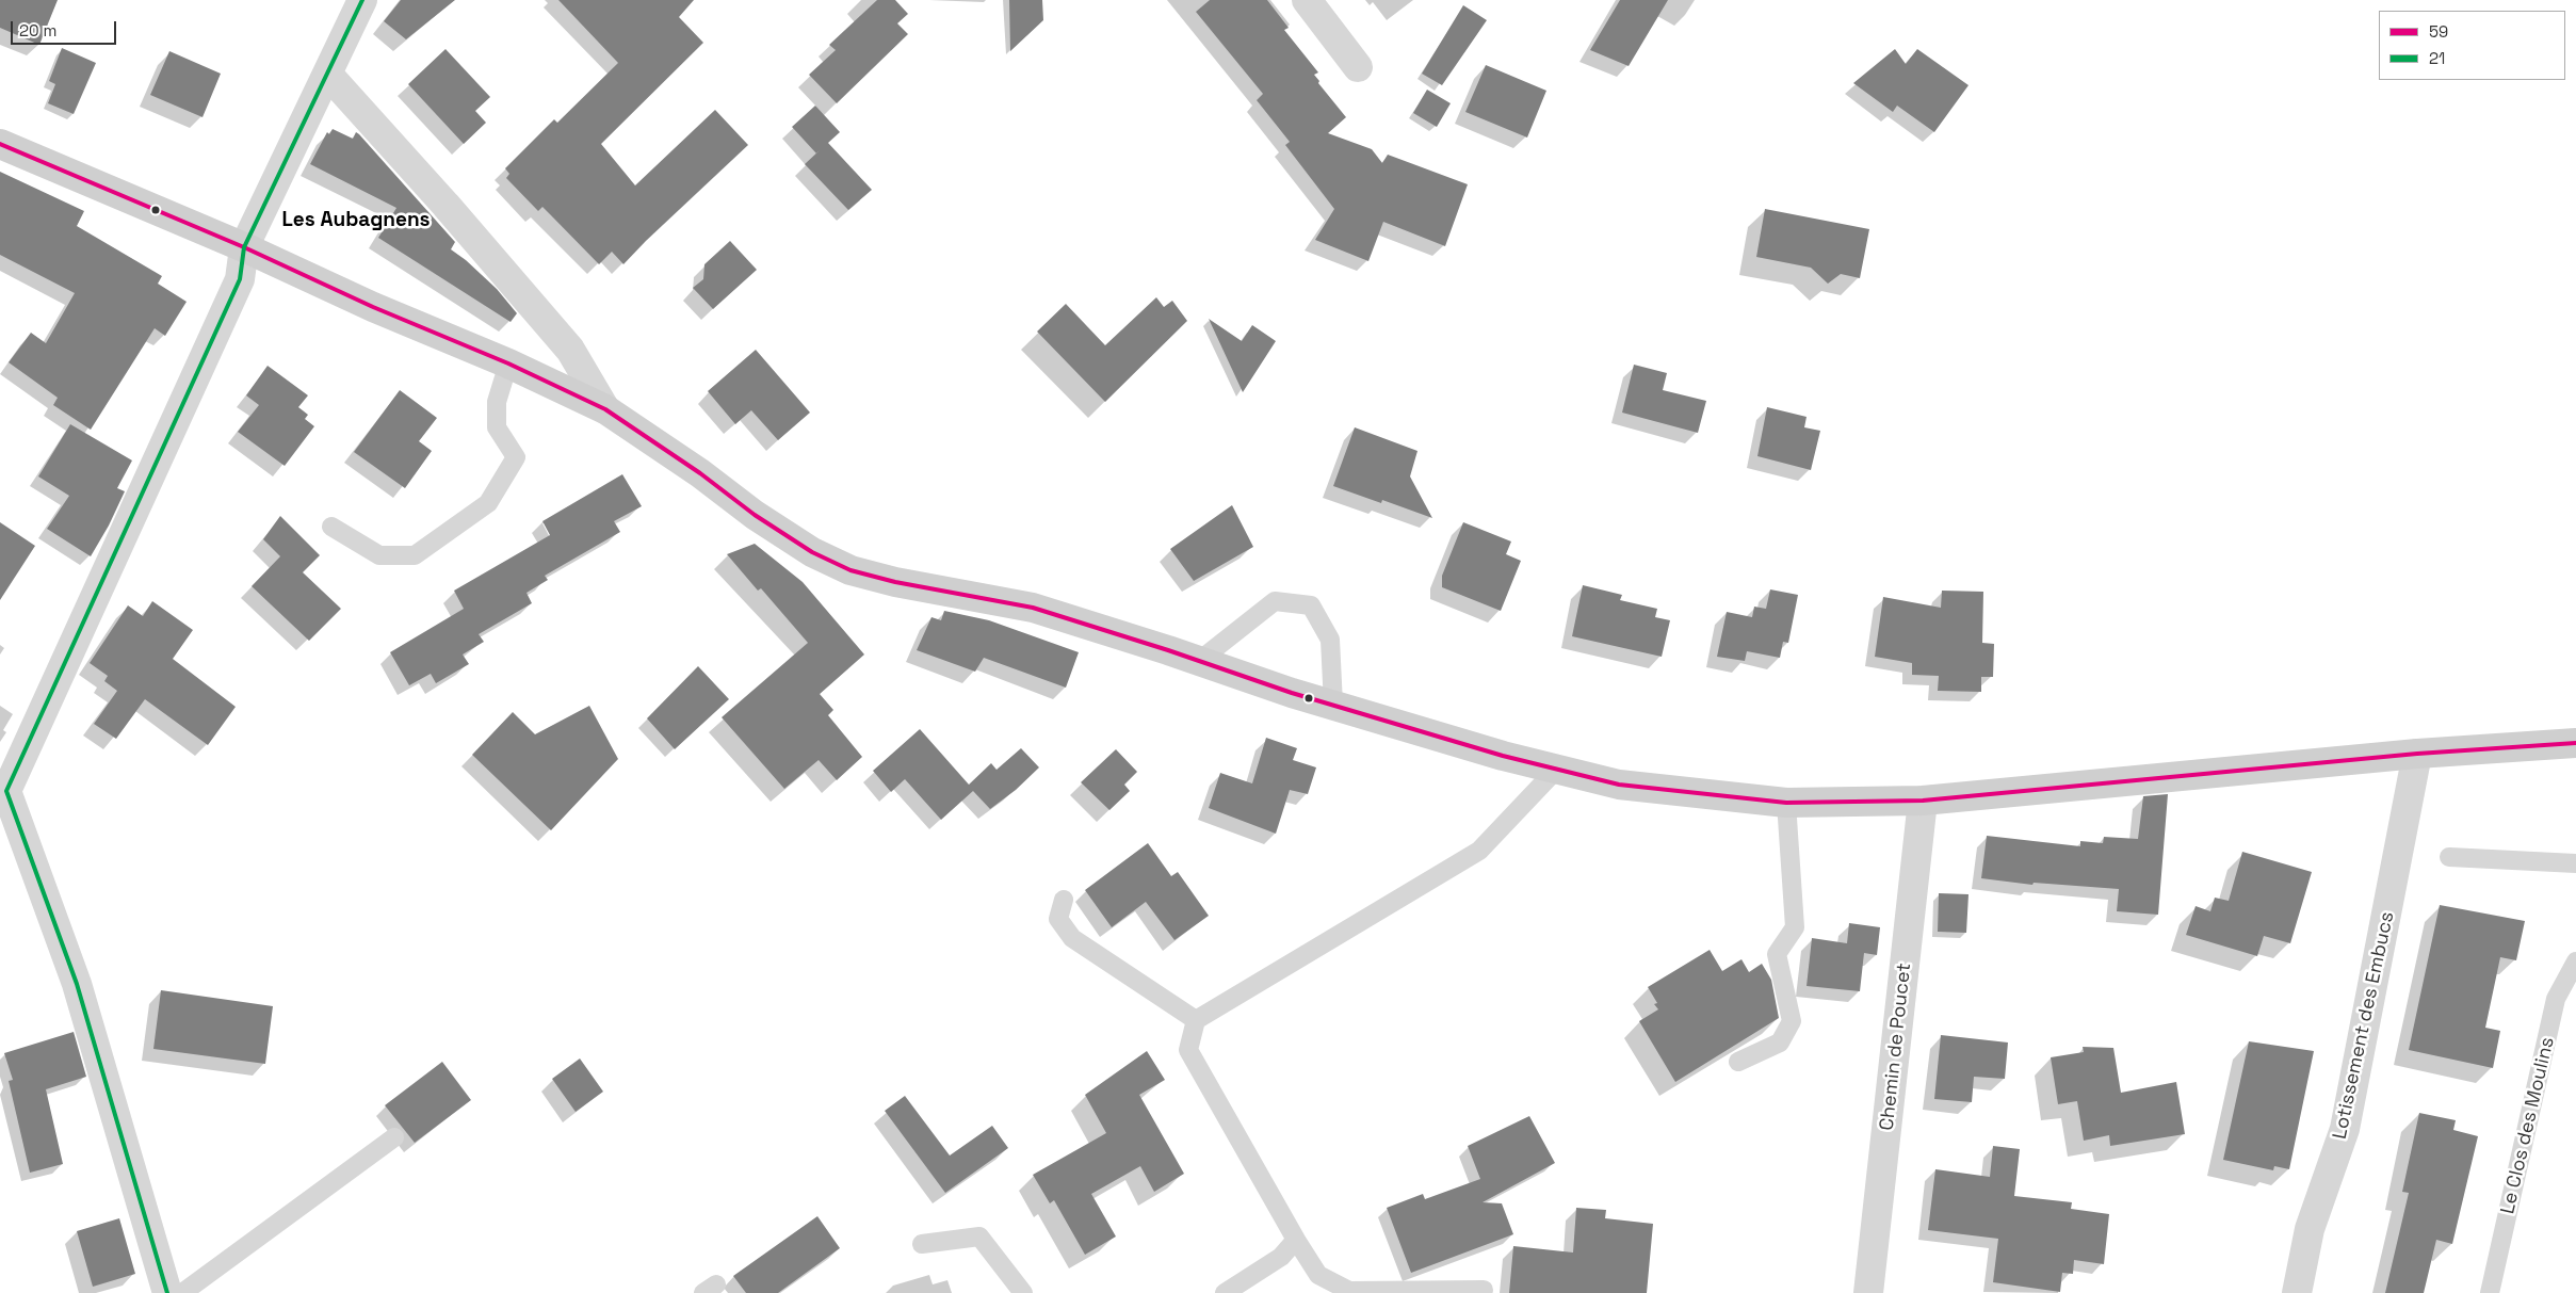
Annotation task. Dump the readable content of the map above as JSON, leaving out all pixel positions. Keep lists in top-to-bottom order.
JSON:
{
  "streets": {
    "street": ["Lotissement des Embucs", "Chemin de Poucet"],
    "lane": ["Le Clos des Moulins"]
  },
  "districts": ["Les Aubagnens"],
  "lines": ["transit line 21", "transit line 59"],
  "legend": ["59", "21"],
  "scale_bar": "20 m"
}
